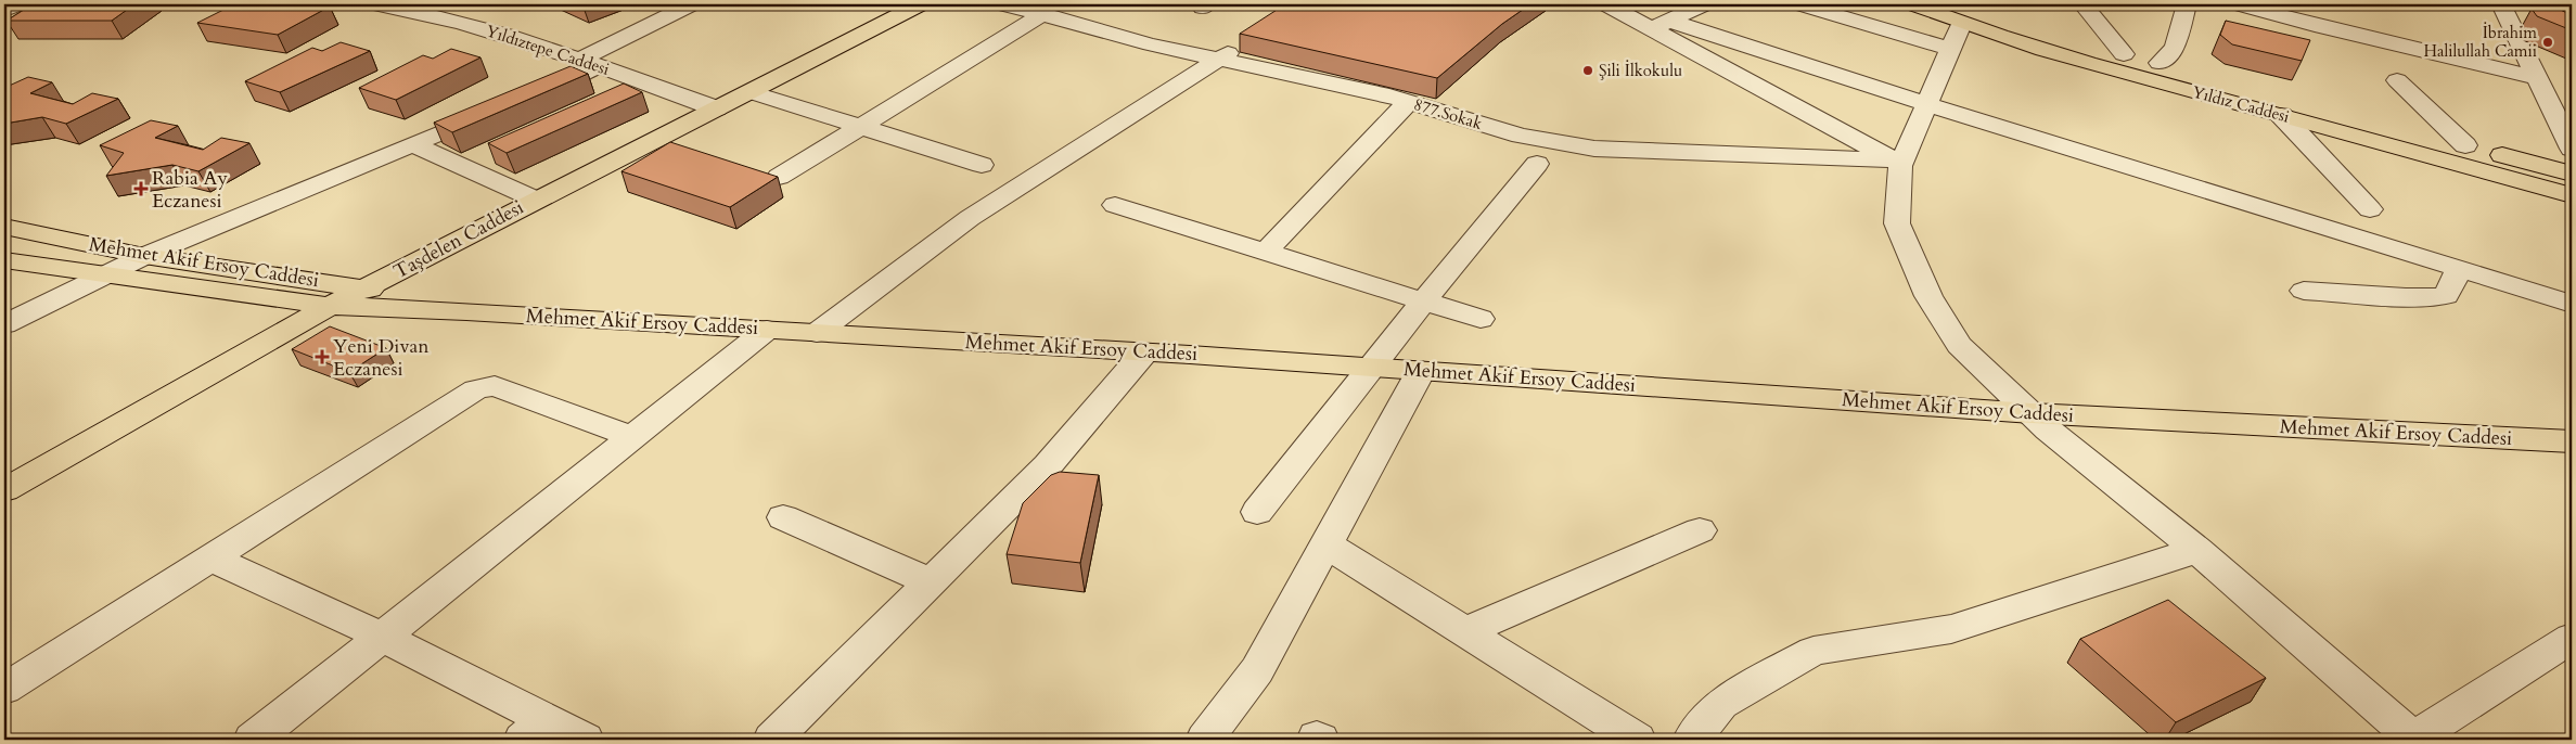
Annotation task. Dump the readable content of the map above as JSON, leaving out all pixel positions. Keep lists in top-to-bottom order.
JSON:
{
  "streets": {
    "main road": ["Yıldız Caddesi", "Taşdelen Caddesi", "Mehmet Akif Ersoy Caddesi"],
    "street": ["Yıldıztepe Caddesi", "877.Sokak"]
  },
  "crossings": [
    ["Yıldıztepe Caddesi", "Taşdelen Caddesi"],
    ["Taşdelen Caddesi", "Mehmet Akif Ersoy Caddesi"]
  ],
  "places": {
    "other": ["İbrahim Halilullah Camii", "Şili İlkokulu"],
    "health": ["Rabia Ay Eczanesi", "Yeni Divan Eczanesi"]
  }
}
